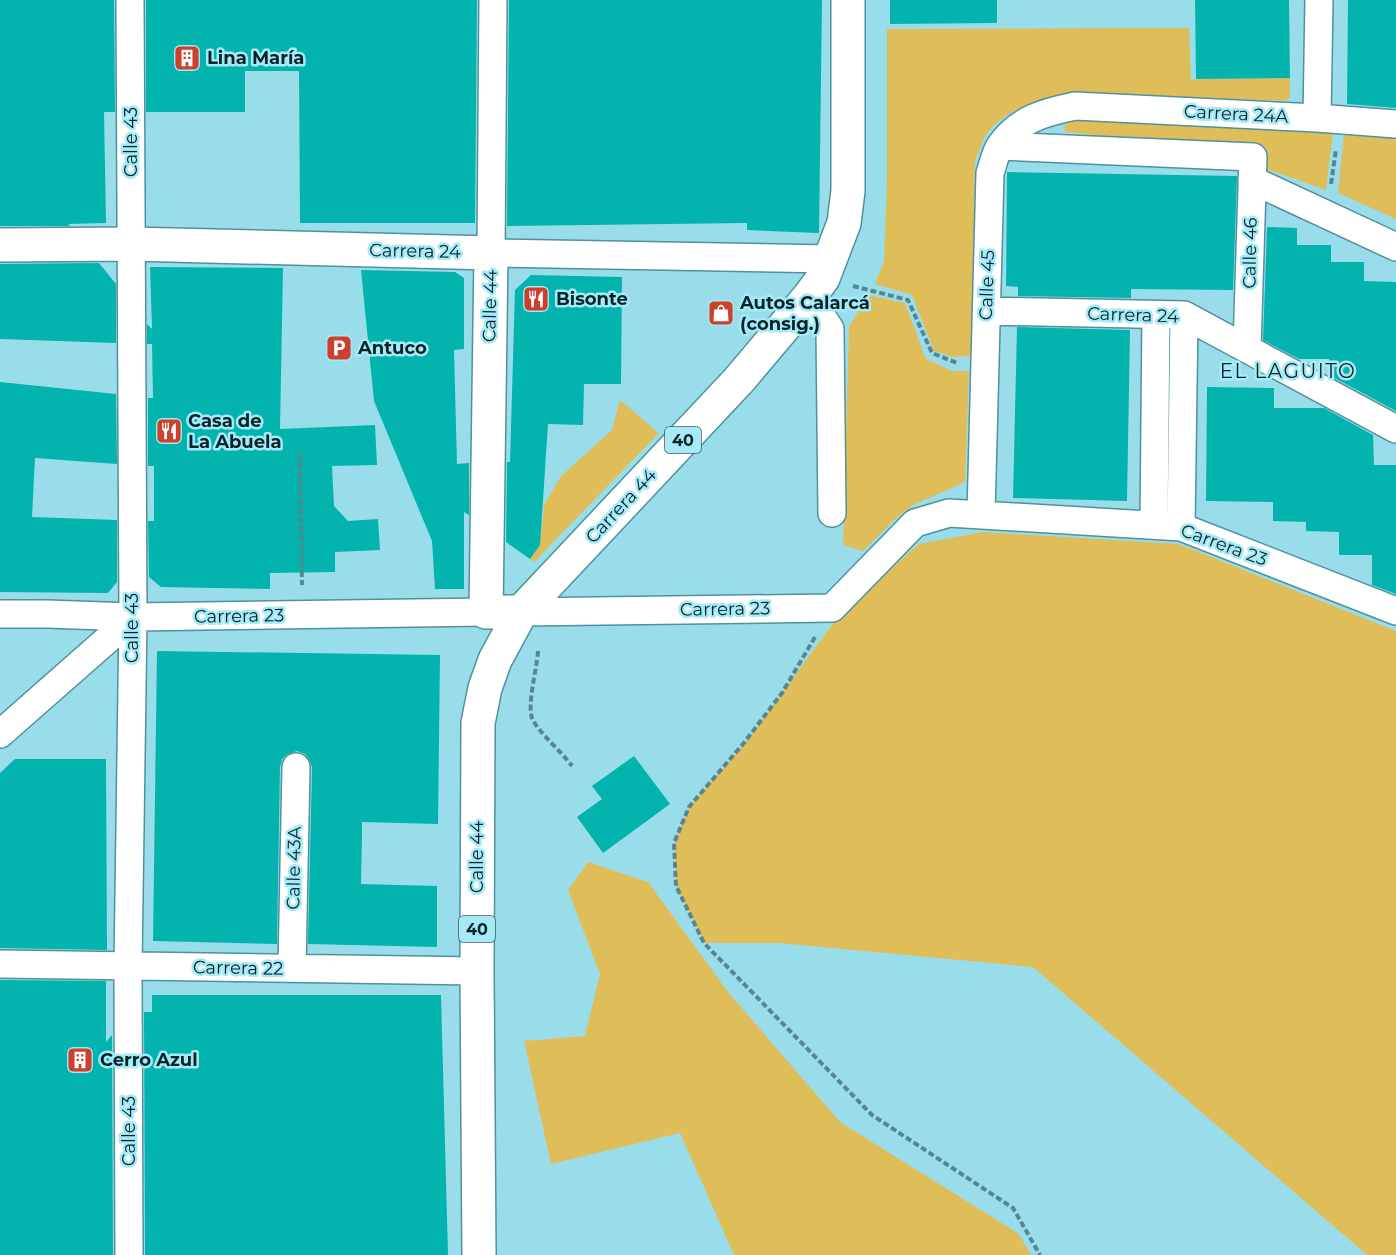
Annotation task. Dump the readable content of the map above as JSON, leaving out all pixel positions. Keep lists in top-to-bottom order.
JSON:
{
  "streets": {
    "main road": [
      "Carrera 24",
      "Calle 44",
      "40",
      "Carrera 44",
      "Carrera 23"
    ],
    "street": [
      "Carrera 24A",
      "Calle 43",
      "Calle 46",
      "Calle 45",
      "Calle 43A",
      "Carrera 22"
    ]
  },
  "crossings": [
    ["Carrera 24A", "Calle 45"],
    ["Calle 43", "Carrera 24"],
    ["Calle 43", "Carrera 23"],
    ["Calle 43", "Carrera 22"],
    ["Carrera 24", "Calle 46"],
    ["Carrera 24", "Calle 45"],
    ["Carrera 24", "Calle 44"],
    ["Carrera 24", "40"],
    ["Carrera 24", "Carrera 44"],
    ["Calle 45", "Carrera 23"],
    ["Calle 44", "Carrera 44"],
    ["Calle 44", "Carrera 23"],
    ["Calle 44", "Carrera 22"],
    ["40", "Carrera 44"],
    ["Carrera 44", "Carrera 23"],
    ["Calle 43A", "Carrera 22"]
  ],
  "districts": ["EL LAGUITO"],
  "places": {
    "building": ["Lina María", "Cerro Azul"],
    "restaurant": ["Bisonte", "Casa de La Abuela"],
    "shop": ["Autos Calarcá (consig.)"],
    "parking": ["Antuco"]
  }
}
